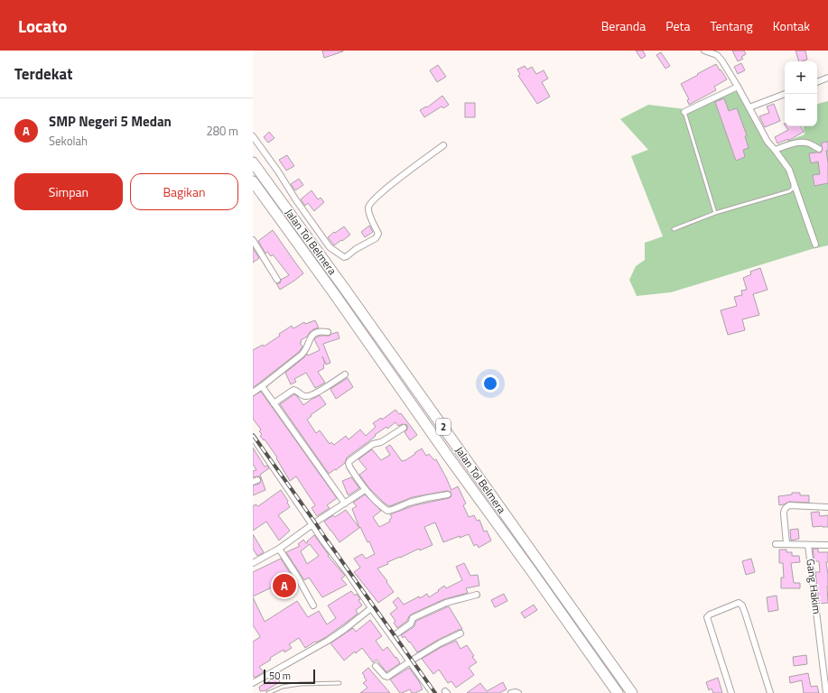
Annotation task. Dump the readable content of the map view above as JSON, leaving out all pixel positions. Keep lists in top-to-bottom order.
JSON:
{
  "streets": {
    "highway": ["Jalan Tol Belmera", "2"],
    "street": ["Gang Hakim"]
  },
  "scale_bar": "50 m",
  "page": {
    "header": "Locato",
    "nav": [
      "Beranda",
      "Peta",
      "Tentang",
      "Kontak"
    ],
    "heading": "Terdekat",
    "map_buttons": ["+", "−"],
    "list": [
      {
        "mark": "A",
        "name": "SMP Negeri 5 Medan",
        "note": "Sekolah",
        "value": "280 m"
      }
    ],
    "buttons": ["Simpan", "Bagikan"],
    "pins": "A",
    "scale": "50 m"
  }
}
